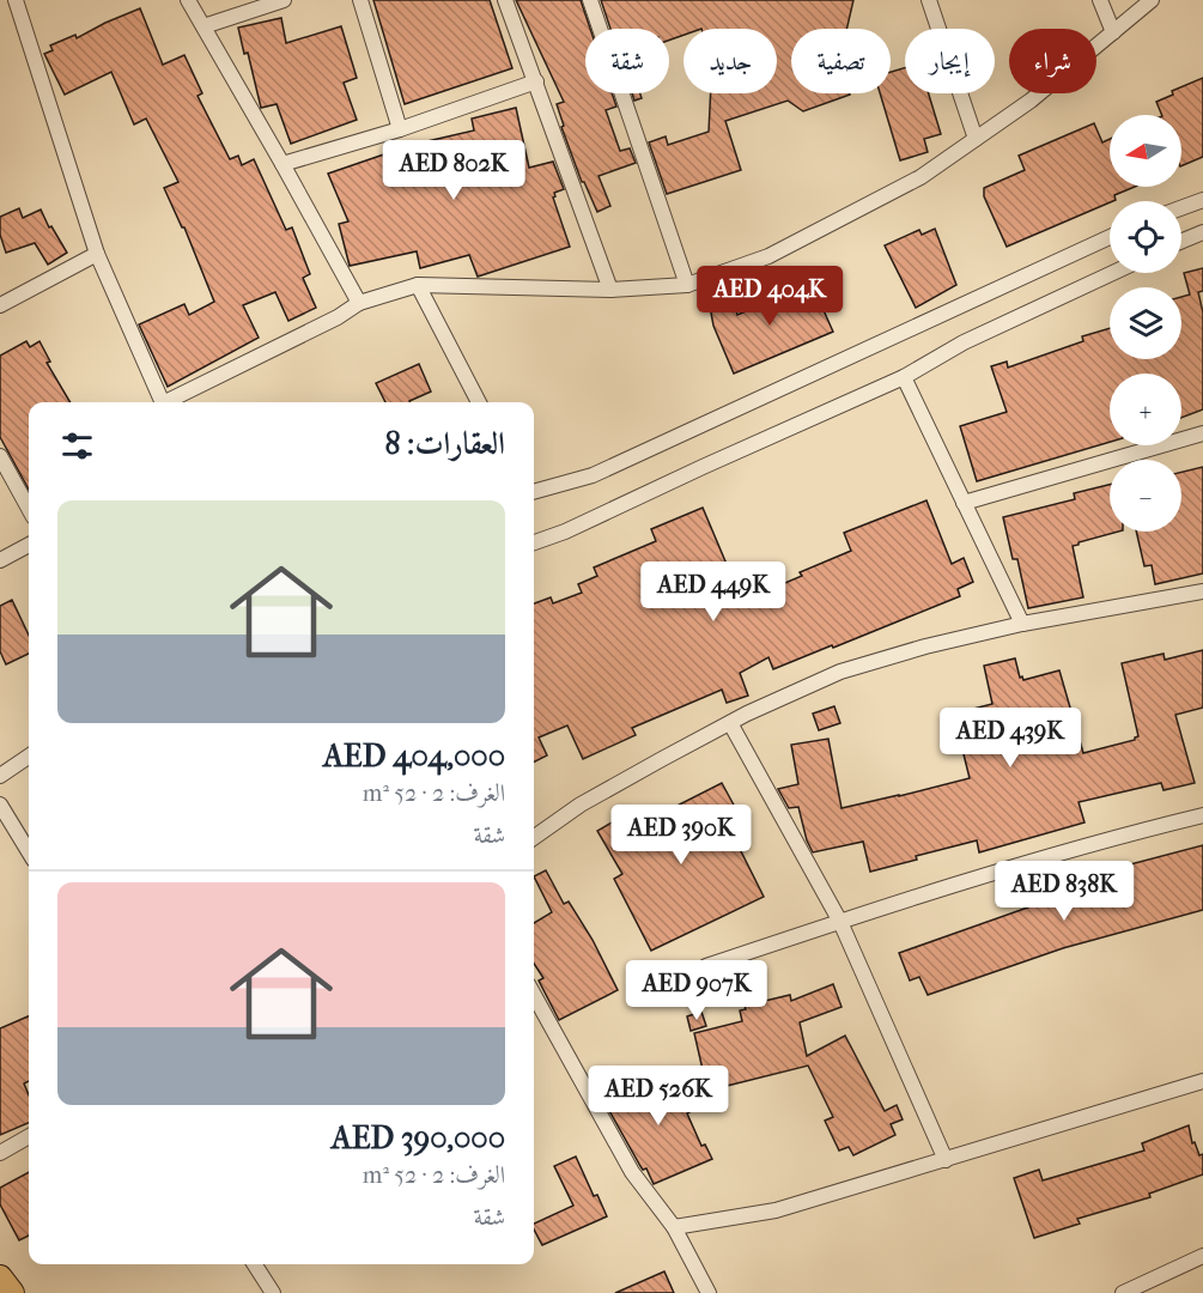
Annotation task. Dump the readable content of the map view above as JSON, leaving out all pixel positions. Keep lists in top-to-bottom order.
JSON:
{
  "north": "left",
  "page": {
    "chip": [
      "شراء",
      "إيجار",
      "تصفية",
      "جديد",
      "شقة"
    ],
    "map_buttons": ["+", "−"],
    "price": [
      "AED 802K",
      "AED 404K",
      "AED 449K",
      "AED 439K",
      "AED 390K",
      "AED 838K",
      "AED 907K",
      "AED 526K"
    ],
    "heading": "العقارات: 8",
    "list": [
      {
        "name": "AED 404,000",
        "note": "الغرف: 2 · 52 m² · شقة"
      },
      {
        "name": "AED 390,000",
        "note": "الغرف: 2 · 52 m² · شقة"
      }
    ]
  }
}
